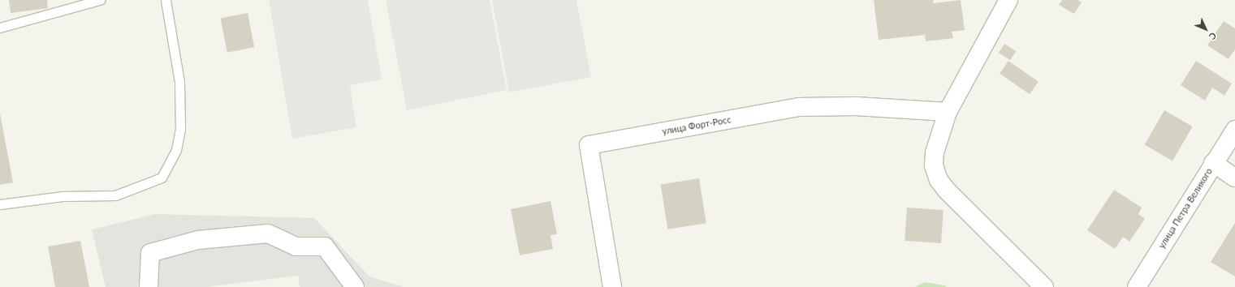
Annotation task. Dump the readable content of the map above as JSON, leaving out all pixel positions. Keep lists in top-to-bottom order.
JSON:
{
  "streets": {
    "street": ["улица Форт-Росс", "улица Петра Великого"]
  },
  "north": "bottom right"
}
